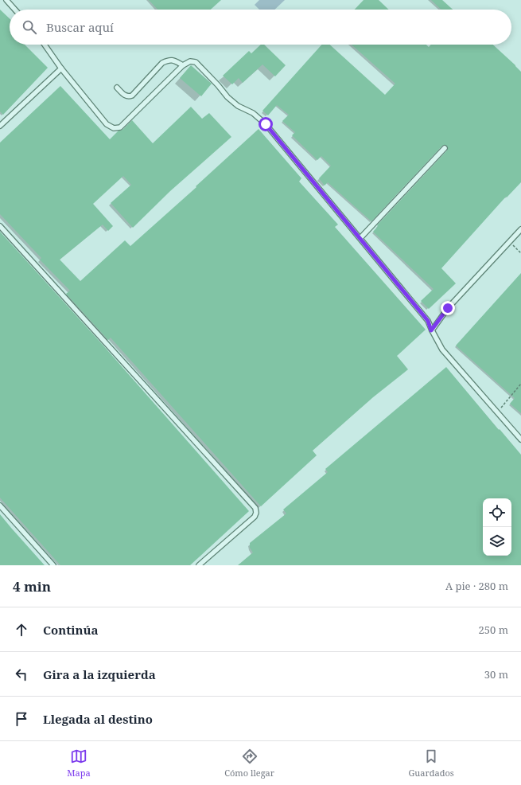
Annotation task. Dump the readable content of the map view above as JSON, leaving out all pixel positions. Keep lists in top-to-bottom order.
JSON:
{
  "page": {
    "search": "Buscar aquí",
    "heading": ["4 min", "A pie · 280 m"],
    "list": [
      ["Continúa", "250 m"],
      ["Gira a la izquierda", "30 m"],
      "Llegada al destino"
    ],
    "nav": ["Mapa", "Cómo llegar", "Guardados"]
  }
}
